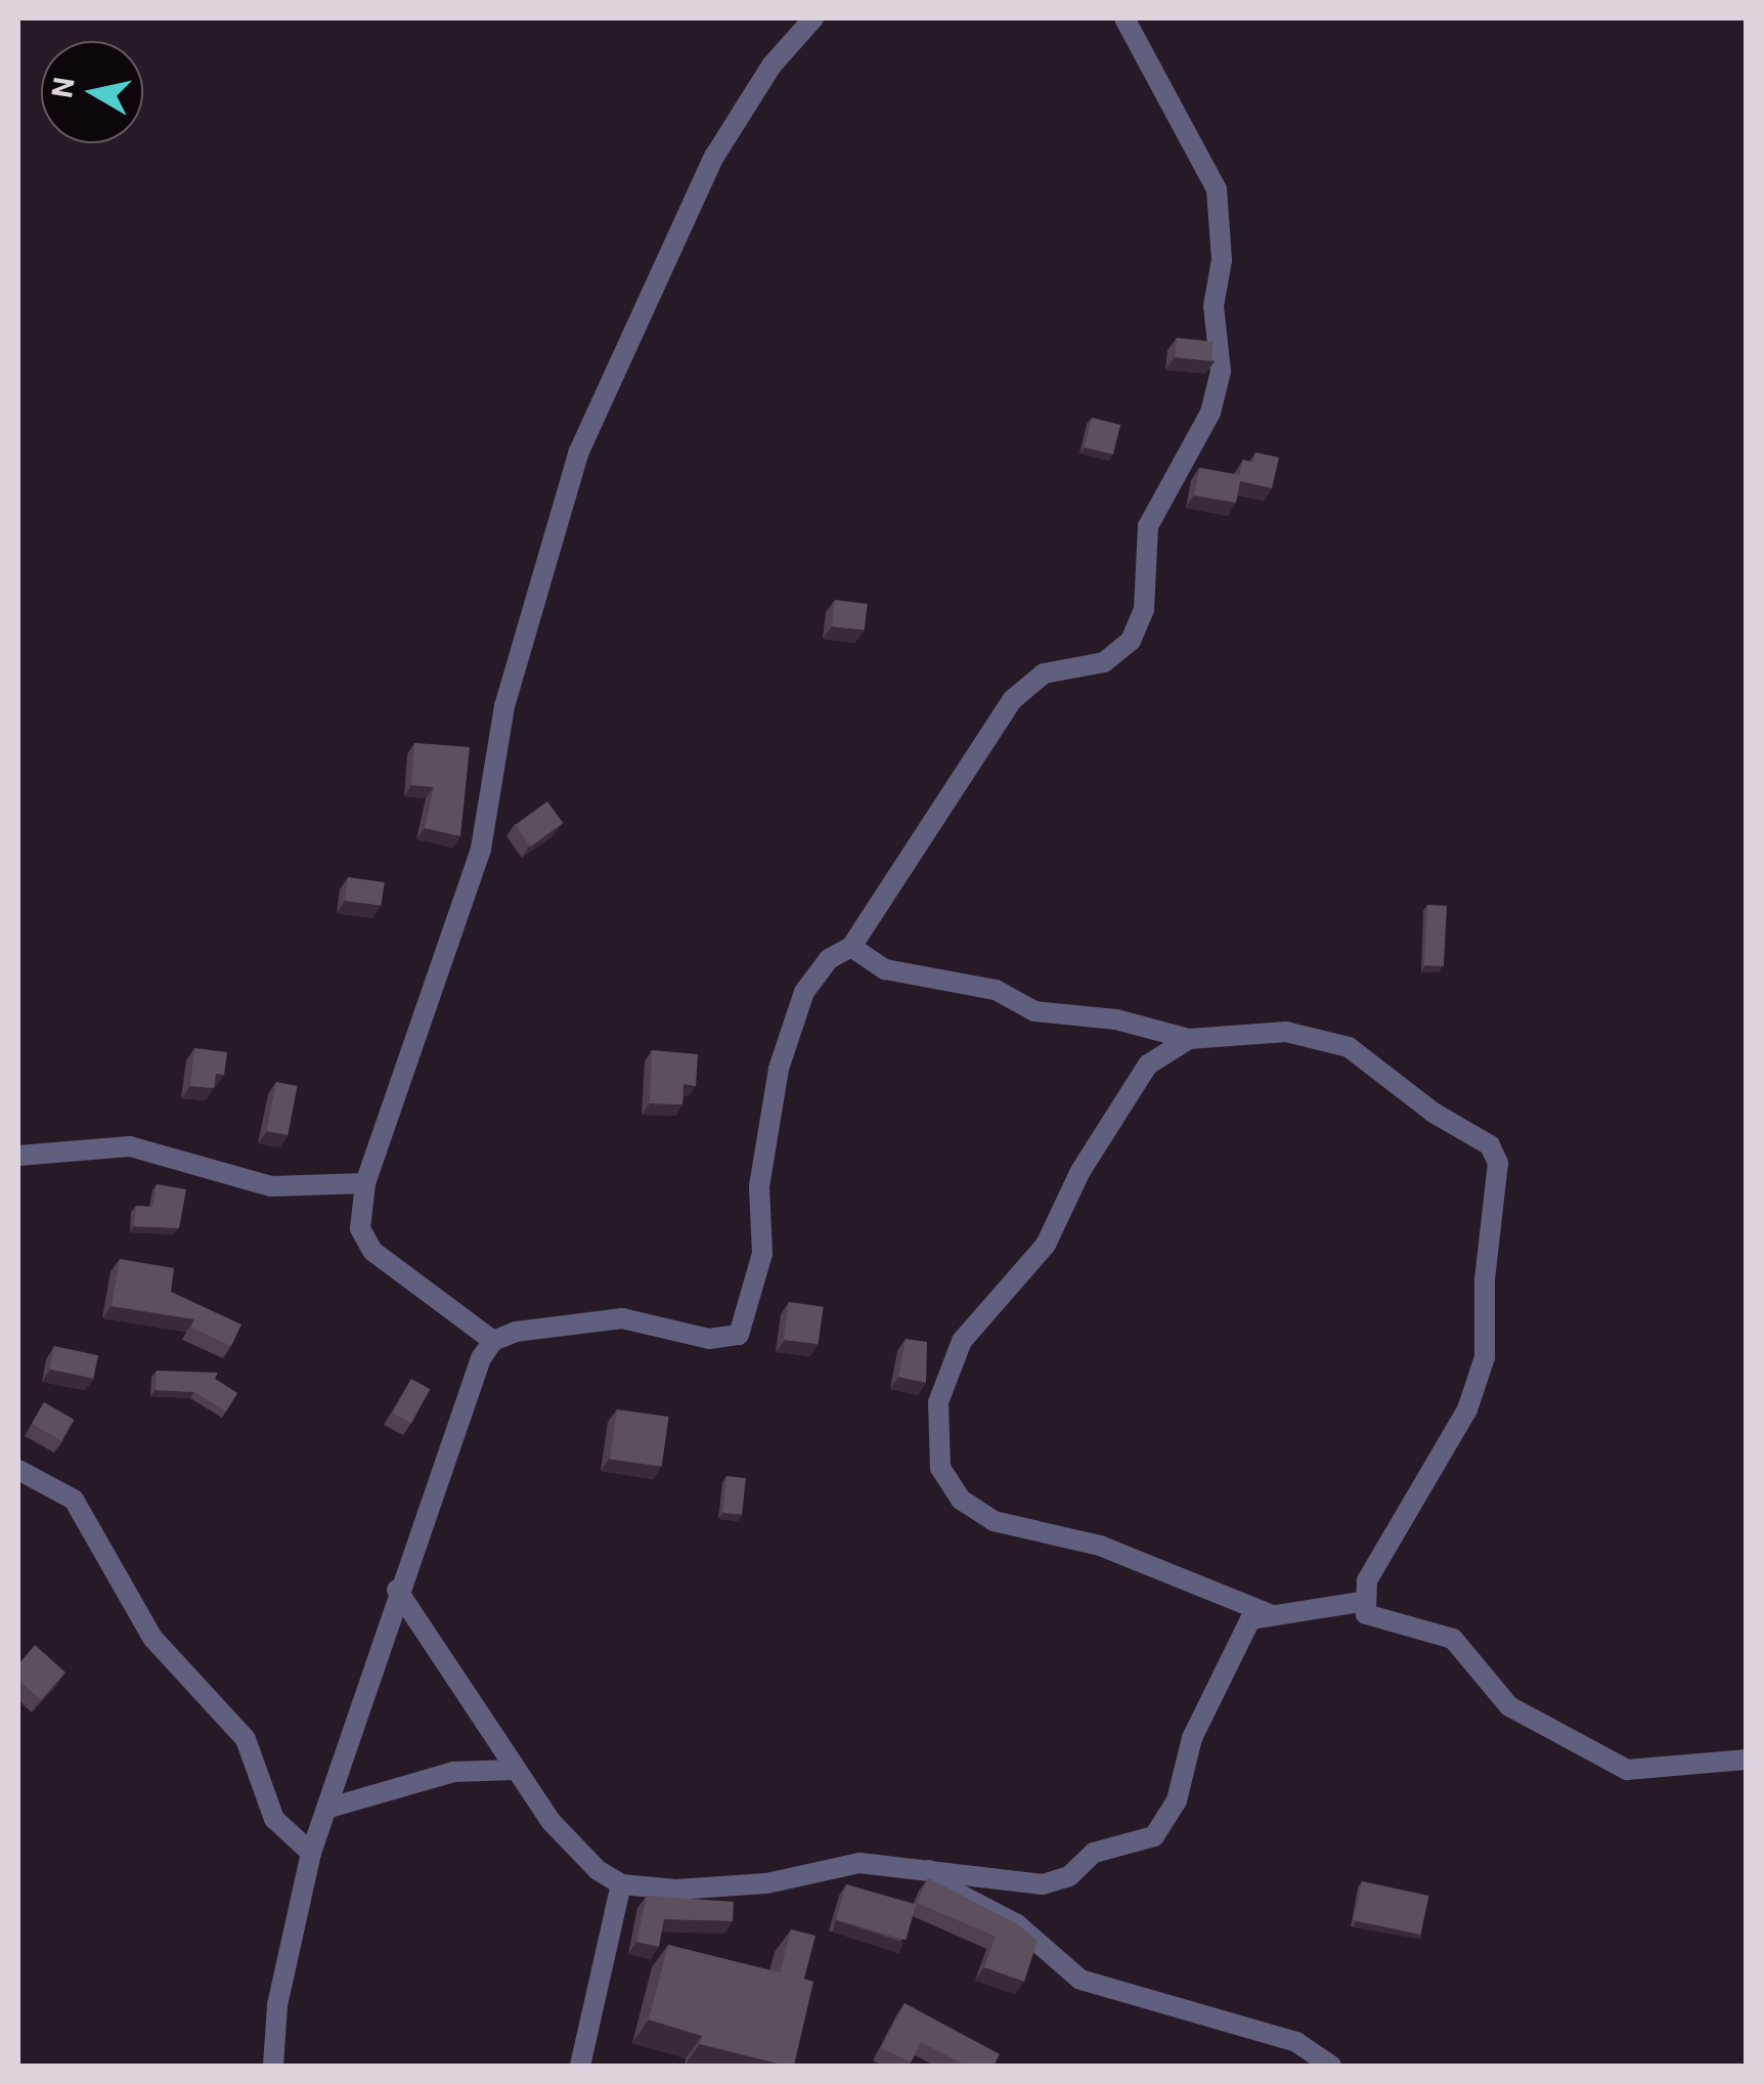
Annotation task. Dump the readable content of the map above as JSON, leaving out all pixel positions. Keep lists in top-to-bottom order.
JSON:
{
  "north": "left"
}
